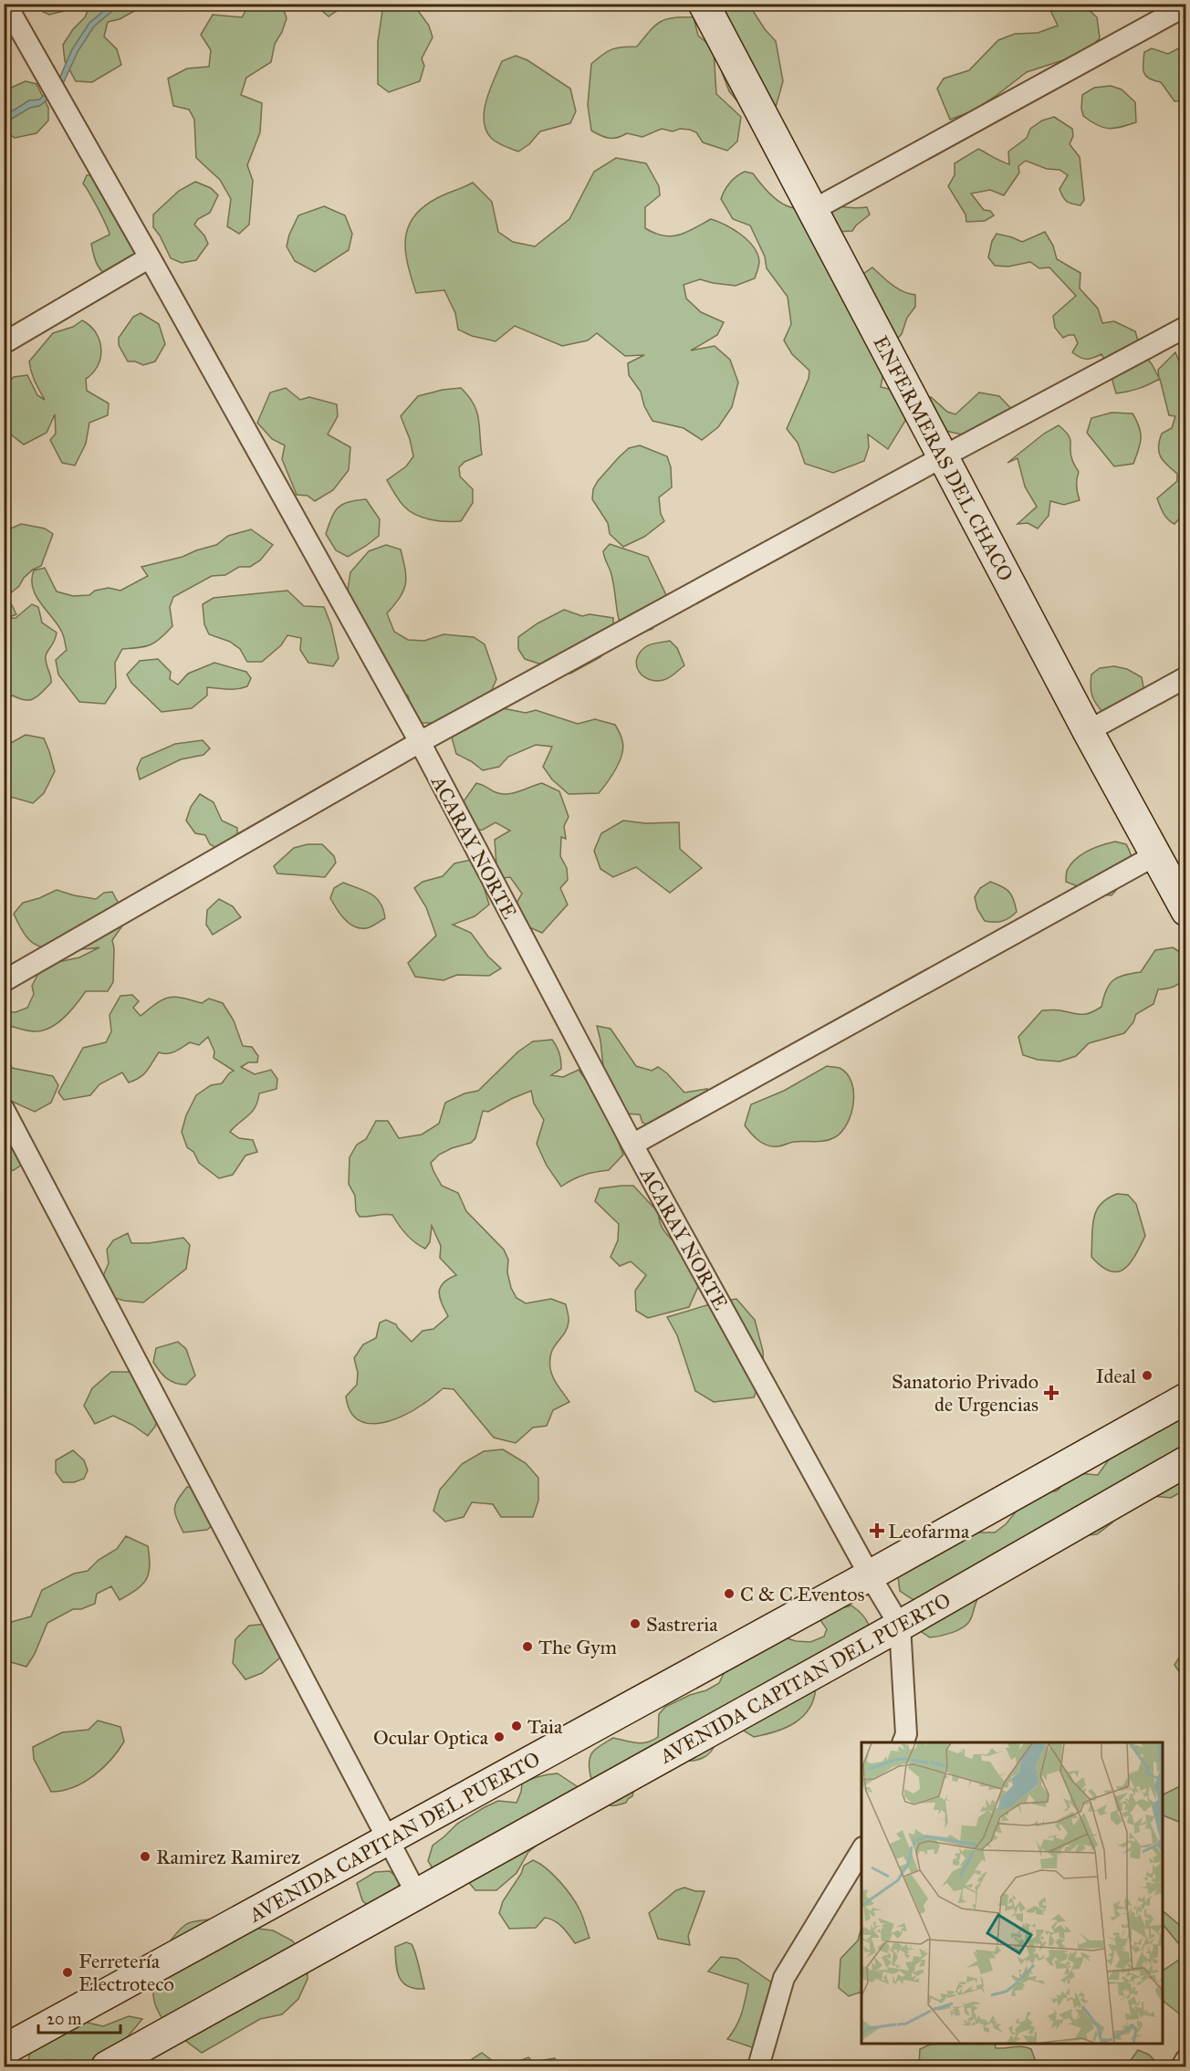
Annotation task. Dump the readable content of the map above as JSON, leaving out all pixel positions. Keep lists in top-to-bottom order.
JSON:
{
  "streets": {
    "street": ["ENFERMERAS DEL CHACO", "ACARAY NORTE", "AVENIDA CAPITAN DEL PUERTO"]
  },
  "crossings": [
    ["ACARAY NORTE", "AVENIDA CAPITAN DEL PUERTO"]
  ],
  "places": {
    "other": [
      "Ideal",
      "C & C Eventos",
      "Sastreria",
      "The Gym",
      "Taia",
      "Ocular Optica",
      "Ramirez Ramirez",
      "Ferretería Electroteco"
    ],
    "health": ["Sanatorio Privado de Urgencias", "Leofarma"]
  },
  "scale_bar": "20 m"
}
